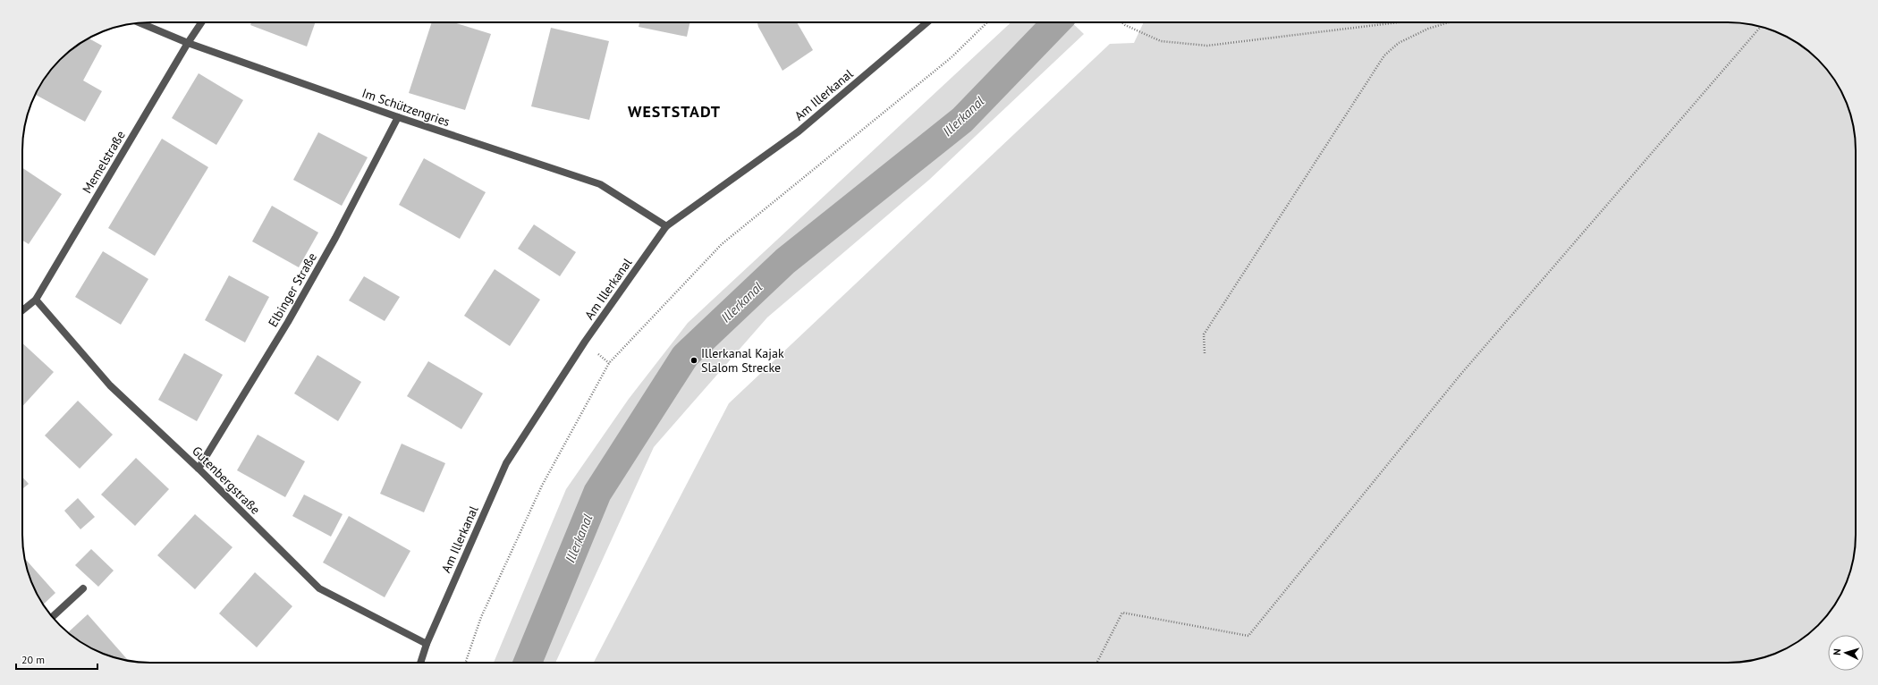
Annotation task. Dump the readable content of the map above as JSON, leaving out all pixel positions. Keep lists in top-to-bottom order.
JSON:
{
  "streets": {
    "street": [
      "Am Illerkanal",
      "Im Schützengries",
      "Memelstraße",
      "Elbinger Straße",
      "Gutenbergstraße"
    ]
  },
  "crossings": [
    ["Am Illerkanal", "Im Schützengries"],
    ["Am Illerkanal", "Gutenbergstraße"],
    ["Im Schützengries", "Memelstraße"],
    ["Im Schützengries", "Elbinger Straße"],
    ["Memelstraße", "Gutenbergstraße"],
    ["Elbinger Straße", "Gutenbergstraße"]
  ],
  "districts": ["WESTSTADT"],
  "water": ["Illerkanal"],
  "places": ["Illerkanal Kajak Slalom Strecke"],
  "scale_bar": "20 m",
  "north": "left"
}
